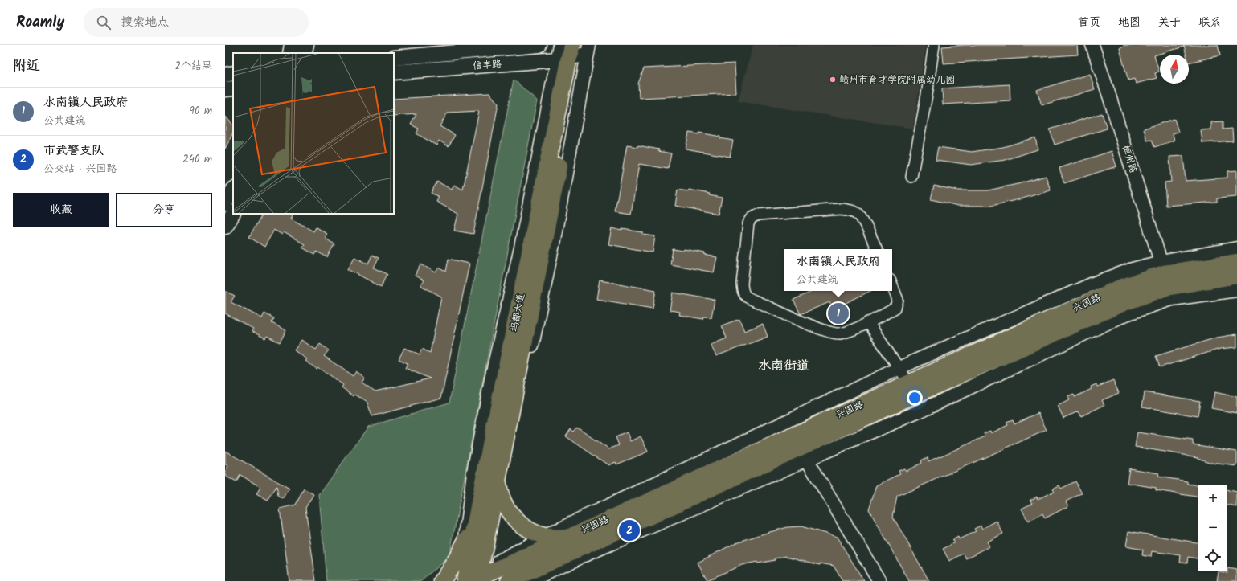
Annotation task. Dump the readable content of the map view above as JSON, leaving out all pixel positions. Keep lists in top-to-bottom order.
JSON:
{
  "streets": {
    "main road": ["信丰路", "兴国路", "坞都大道"],
    "street": ["梅州路"]
  },
  "crossings": [
    ["信丰路", "坞都大道"],
    ["梅州路", "兴国路"],
    ["兴国路", "坞都大道"]
  ],
  "districts": ["水南街道"],
  "places": ["赣州市育才学院附属幼儿园"],
  "north": "top",
  "page": {
    "header": "Roamly",
    "search": "搜索地点",
    "nav": [
      "首页",
      "地图",
      "关于",
      "联系"
    ],
    "heading": ["附近", "2个结果"],
    "list": [
      {
        "mark": "1",
        "name": "水南镇人民政府",
        "note": "公共建筑",
        "value": "90 m"
      },
      {
        "mark": "2",
        "name": "市武警支队",
        "note": "公交站 · 兴国路",
        "value": "240 m"
      }
    ],
    "buttons": ["收藏", "分享"],
    "popup": ["水南镇人民政府", "公共建筑"],
    "pins": ["1", "2"],
    "map_buttons": ["+", "−"]
  }
}
